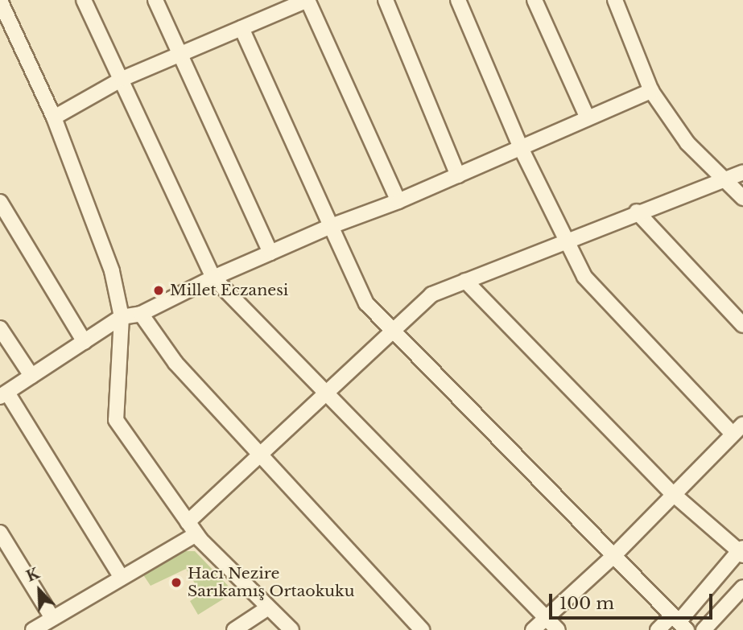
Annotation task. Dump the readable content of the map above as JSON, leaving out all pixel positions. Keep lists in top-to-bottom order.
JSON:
{
  "places": ["Millet Eczanesi", "Hacı Nezire Sarıkamış Ortaokuku"],
  "scale_bar": "100 m",
  "north": "top left"
}
